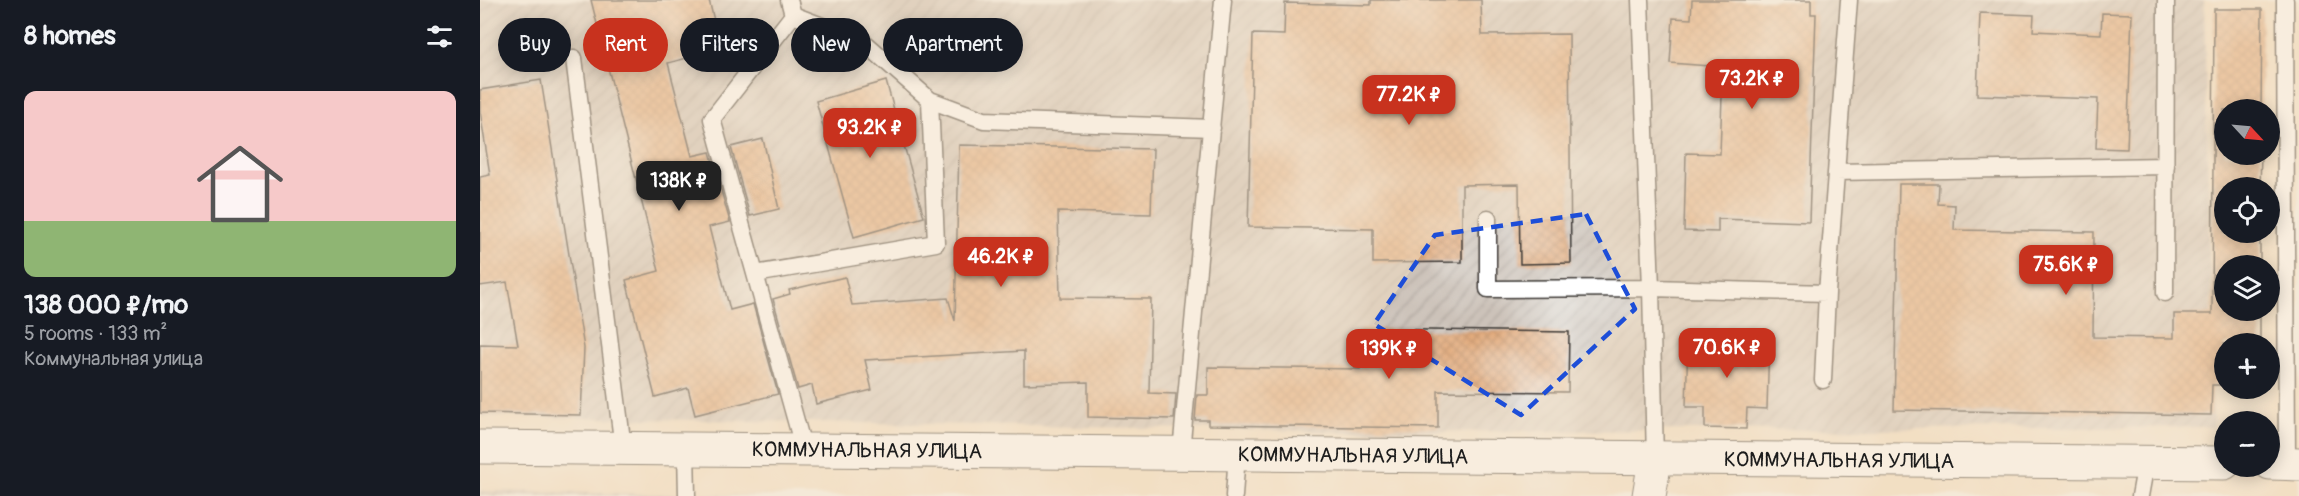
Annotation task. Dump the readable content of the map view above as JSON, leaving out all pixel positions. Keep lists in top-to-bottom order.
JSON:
{
  "streets": {
    "street": ["КОММУНАЛЬНАЯ УЛИЦА"]
  },
  "north": "bottom right",
  "page": {
    "heading": "8 homes",
    "chip": [
      "Buy",
      "Rent",
      "Filters",
      "New",
      "Apartment"
    ],
    "price": [
      "73.2K ₽",
      "77.2K ₽",
      "93.2K ₽",
      "138K ₽",
      "46.2K ₽",
      "75.6K ₽",
      "70.6K ₽",
      "139K ₽"
    ],
    "list": [
      {
        "name": "138 000 ₽/mo",
        "note": "5 rooms · 133 m² · Коммунальная улица"
      }
    ],
    "map_buttons": ["+", "−"]
  }
}
